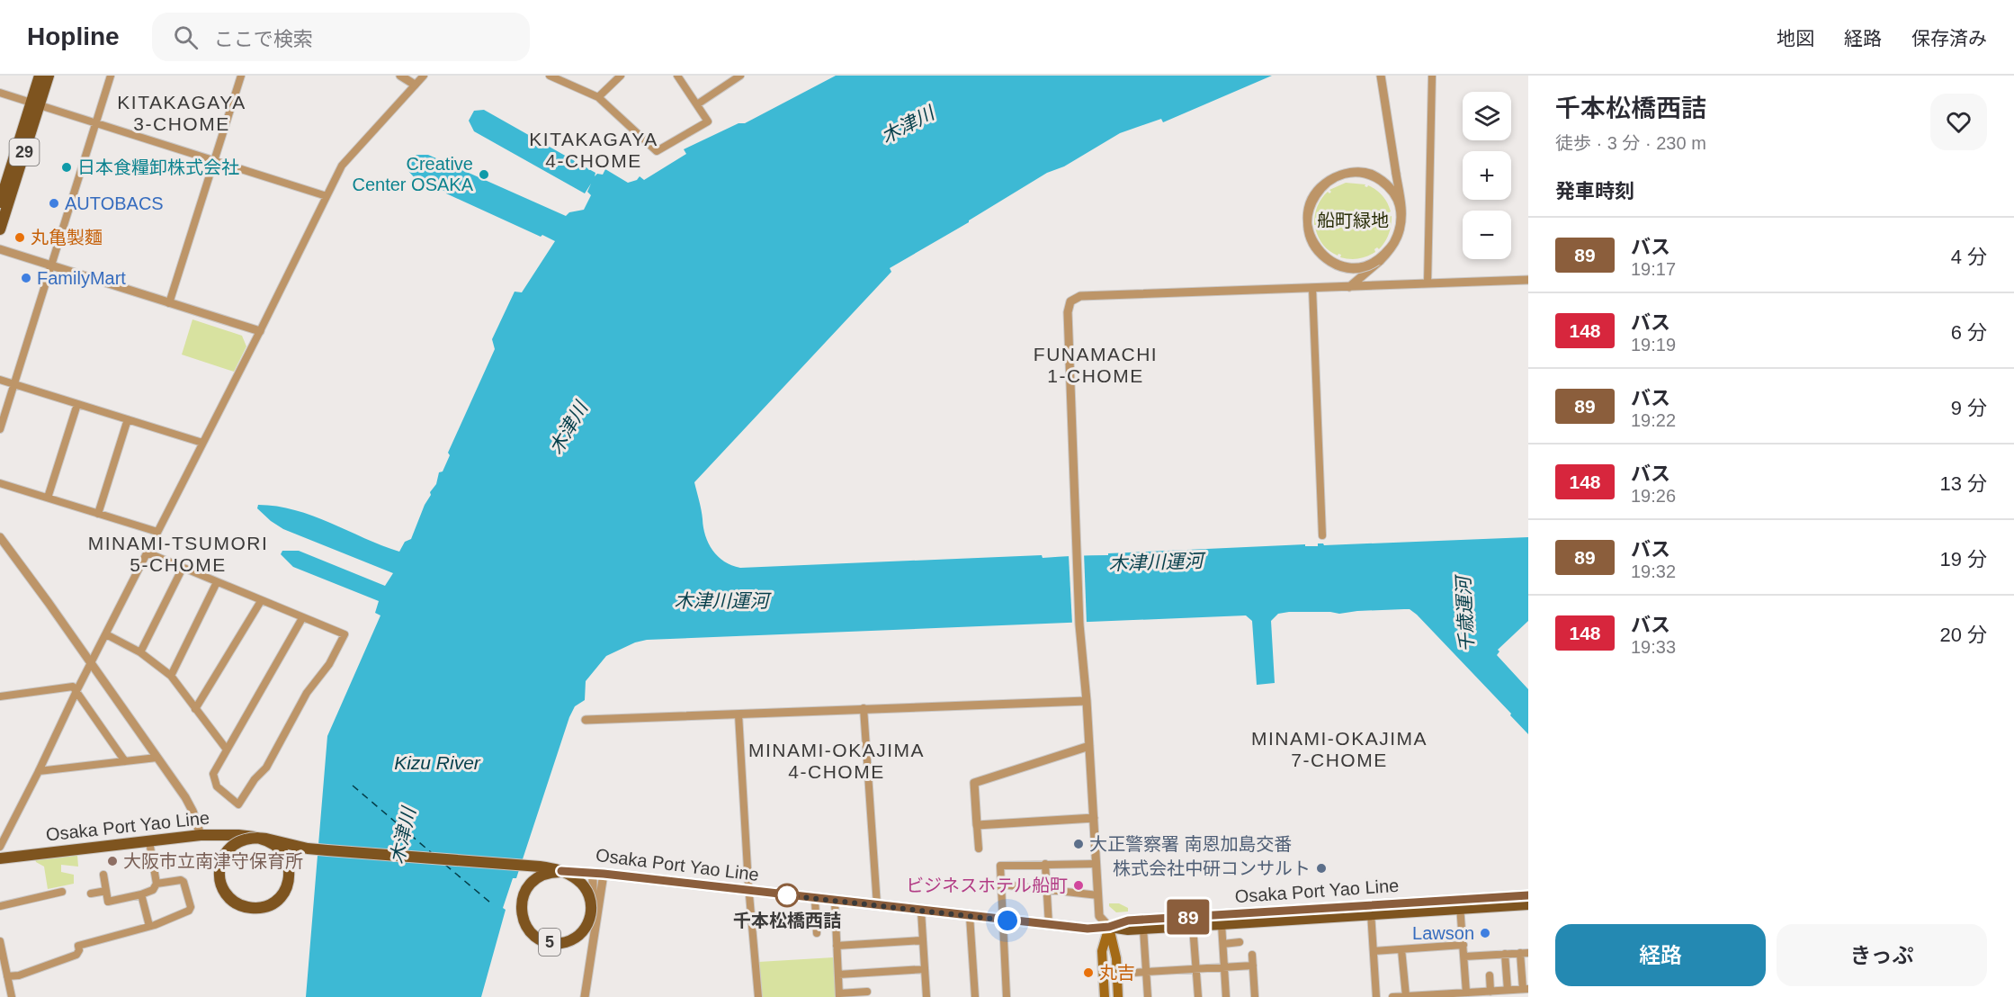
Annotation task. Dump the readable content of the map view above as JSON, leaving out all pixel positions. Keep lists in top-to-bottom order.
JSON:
{
  "streets": {
    "main road": ["29", "Osaka Port Yao Line", "5"]
  },
  "districts": [
    "KITAKAGAYA 3-CHOME",
    "KITAKAGAYA 4-CHOME",
    "FUNAMACHI 1-CHOME",
    "MINAMI-TSUMORI 5-CHOME",
    "MINAMI-OKAJIMA 7-CHOME",
    "MINAMI-OKAJIMA 4-CHOME"
  ],
  "water": [
    "木津川",
    "木津川運河",
    "千歳運河",
    "Kizu River"
  ],
  "parks": ["船町緑地"],
  "places": [
    "日本食糧卸株式会社",
    "Creative Center OSAKA",
    "AUTOBACS",
    "丸亀製麵",
    "FamilyMart",
    "大正警察署 南恩加島交番",
    "大阪市立南津守保育所",
    "株式会社中研コンサルト",
    "ビジネスホテル船町",
    "千本松橋西詰",
    "Lawson",
    "丸吉"
  ],
  "lines": ["bus line 89"],
  "page": {
    "header": "Hopline",
    "search": "ここで検索",
    "nav": ["地図", "経路", "保存済み"],
    "on_map": "89",
    "heading": [
      ["千本松橋西詰", "徒歩 · 3 分 · 230 m"],
      "発車時刻"
    ],
    "map_buttons": ["+", "−"],
    "list": [
      {
        "mark": "89",
        "name": "バス",
        "note": "19:17",
        "value": "4 分"
      },
      {
        "mark": "148",
        "name": "バス",
        "note": "19:19",
        "value": "6 分"
      },
      {
        "mark": "89",
        "name": "バス",
        "note": "19:22",
        "value": "9 分"
      },
      {
        "mark": "148",
        "name": "バス",
        "note": "19:26",
        "value": "13 分"
      },
      {
        "mark": "89",
        "name": "バス",
        "note": "19:32",
        "value": "19 分"
      },
      {
        "mark": "148",
        "name": "バス",
        "note": "19:33",
        "value": "20 分"
      }
    ],
    "buttons": ["経路", "きっぷ"]
  }
}
